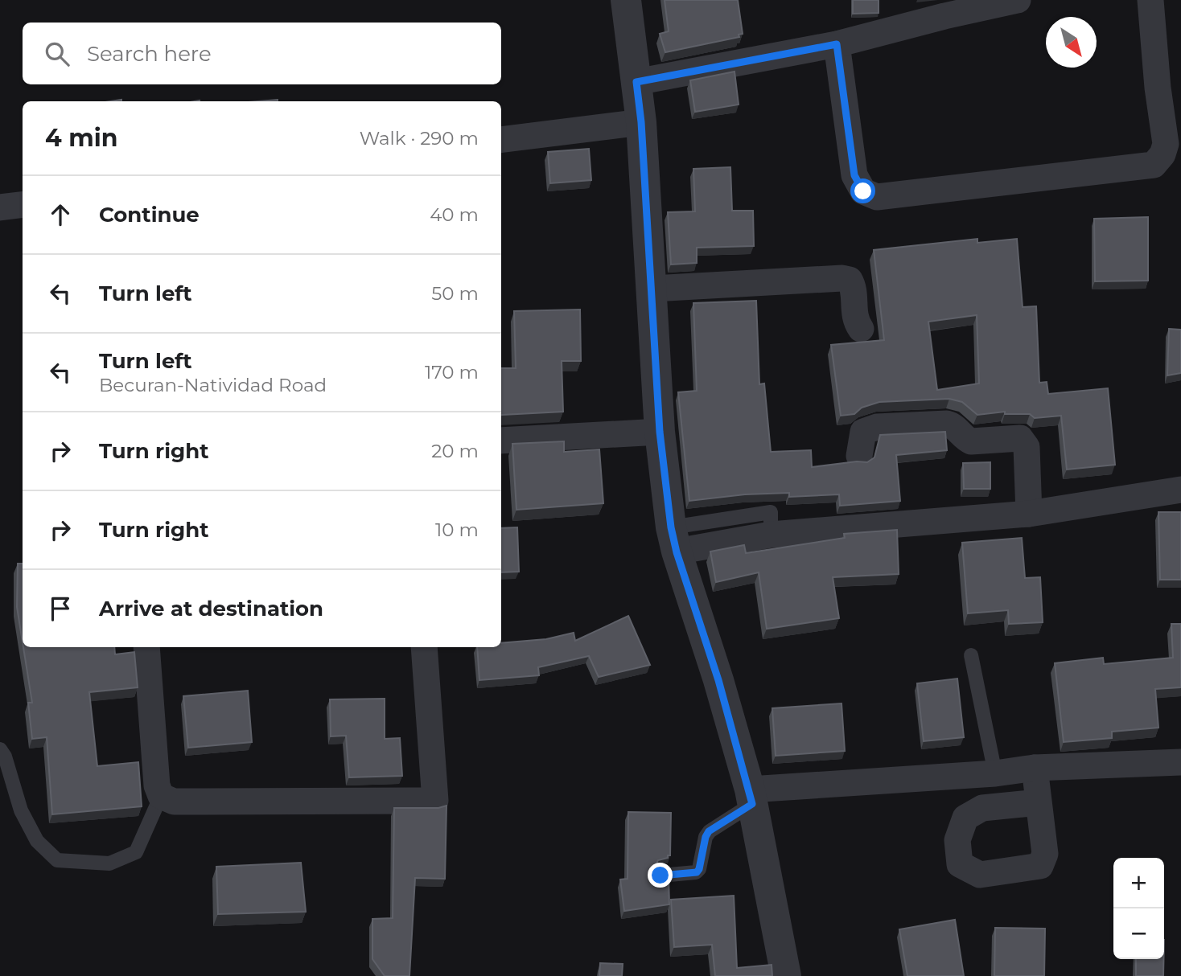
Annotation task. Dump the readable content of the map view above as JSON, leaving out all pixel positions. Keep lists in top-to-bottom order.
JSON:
{
  "north": "bottom right",
  "page": {
    "search": "Search here",
    "heading": ["4 min", "Walk · 290 m"],
    "list": [
      ["Continue", "40 m"],
      ["Turn left", "50 m"],
      ["Turn left", "Becuran-Natividad Road", "170 m"],
      ["Turn right", "20 m"],
      ["Turn right", "10 m"],
      "Arrive at destination"
    ],
    "map_buttons": ["+", "−"]
  }
}
